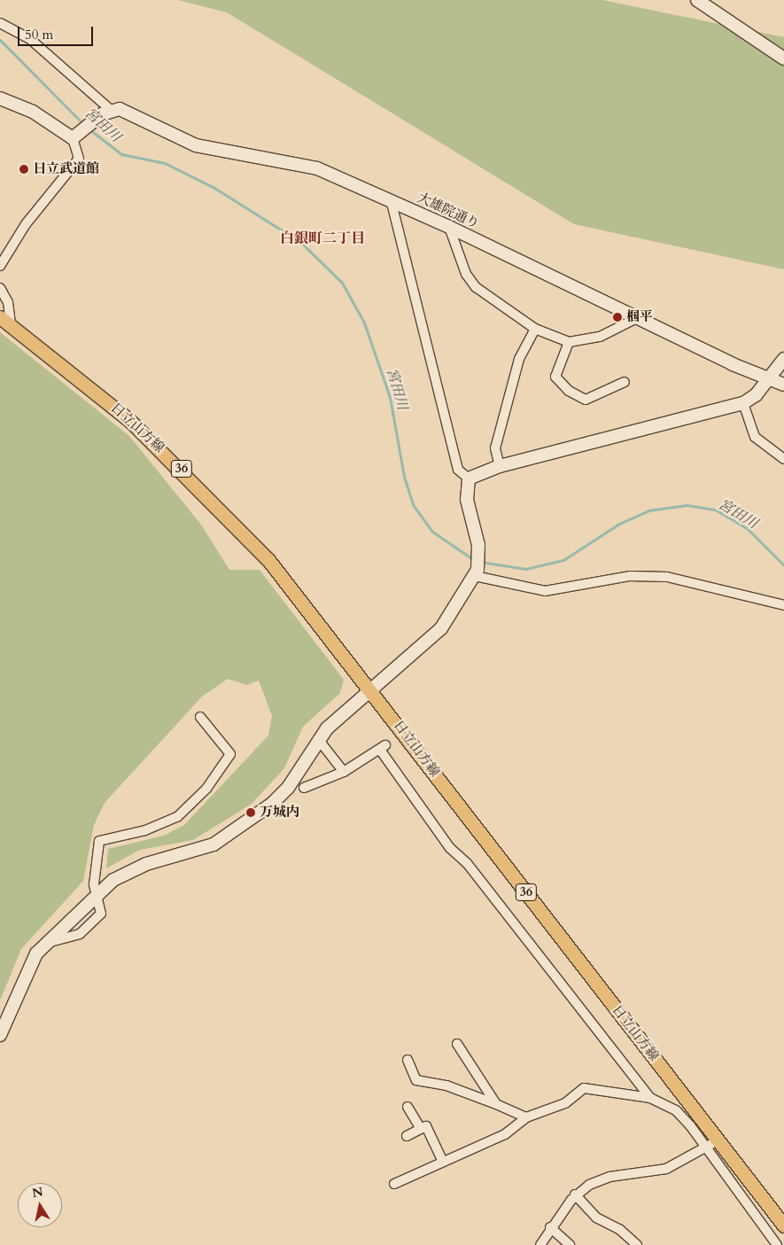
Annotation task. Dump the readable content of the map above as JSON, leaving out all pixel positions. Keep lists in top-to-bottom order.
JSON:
{
  "streets": {
    "main road": ["日立山方線", "36"],
    "street": ["大雄院通り"]
  },
  "districts": ["白銀町二丁目"],
  "water": ["宮田川"],
  "places": ["日立武道館", "椢平", "万城内"],
  "scale_bar": "50 m",
  "north": "top"
}
